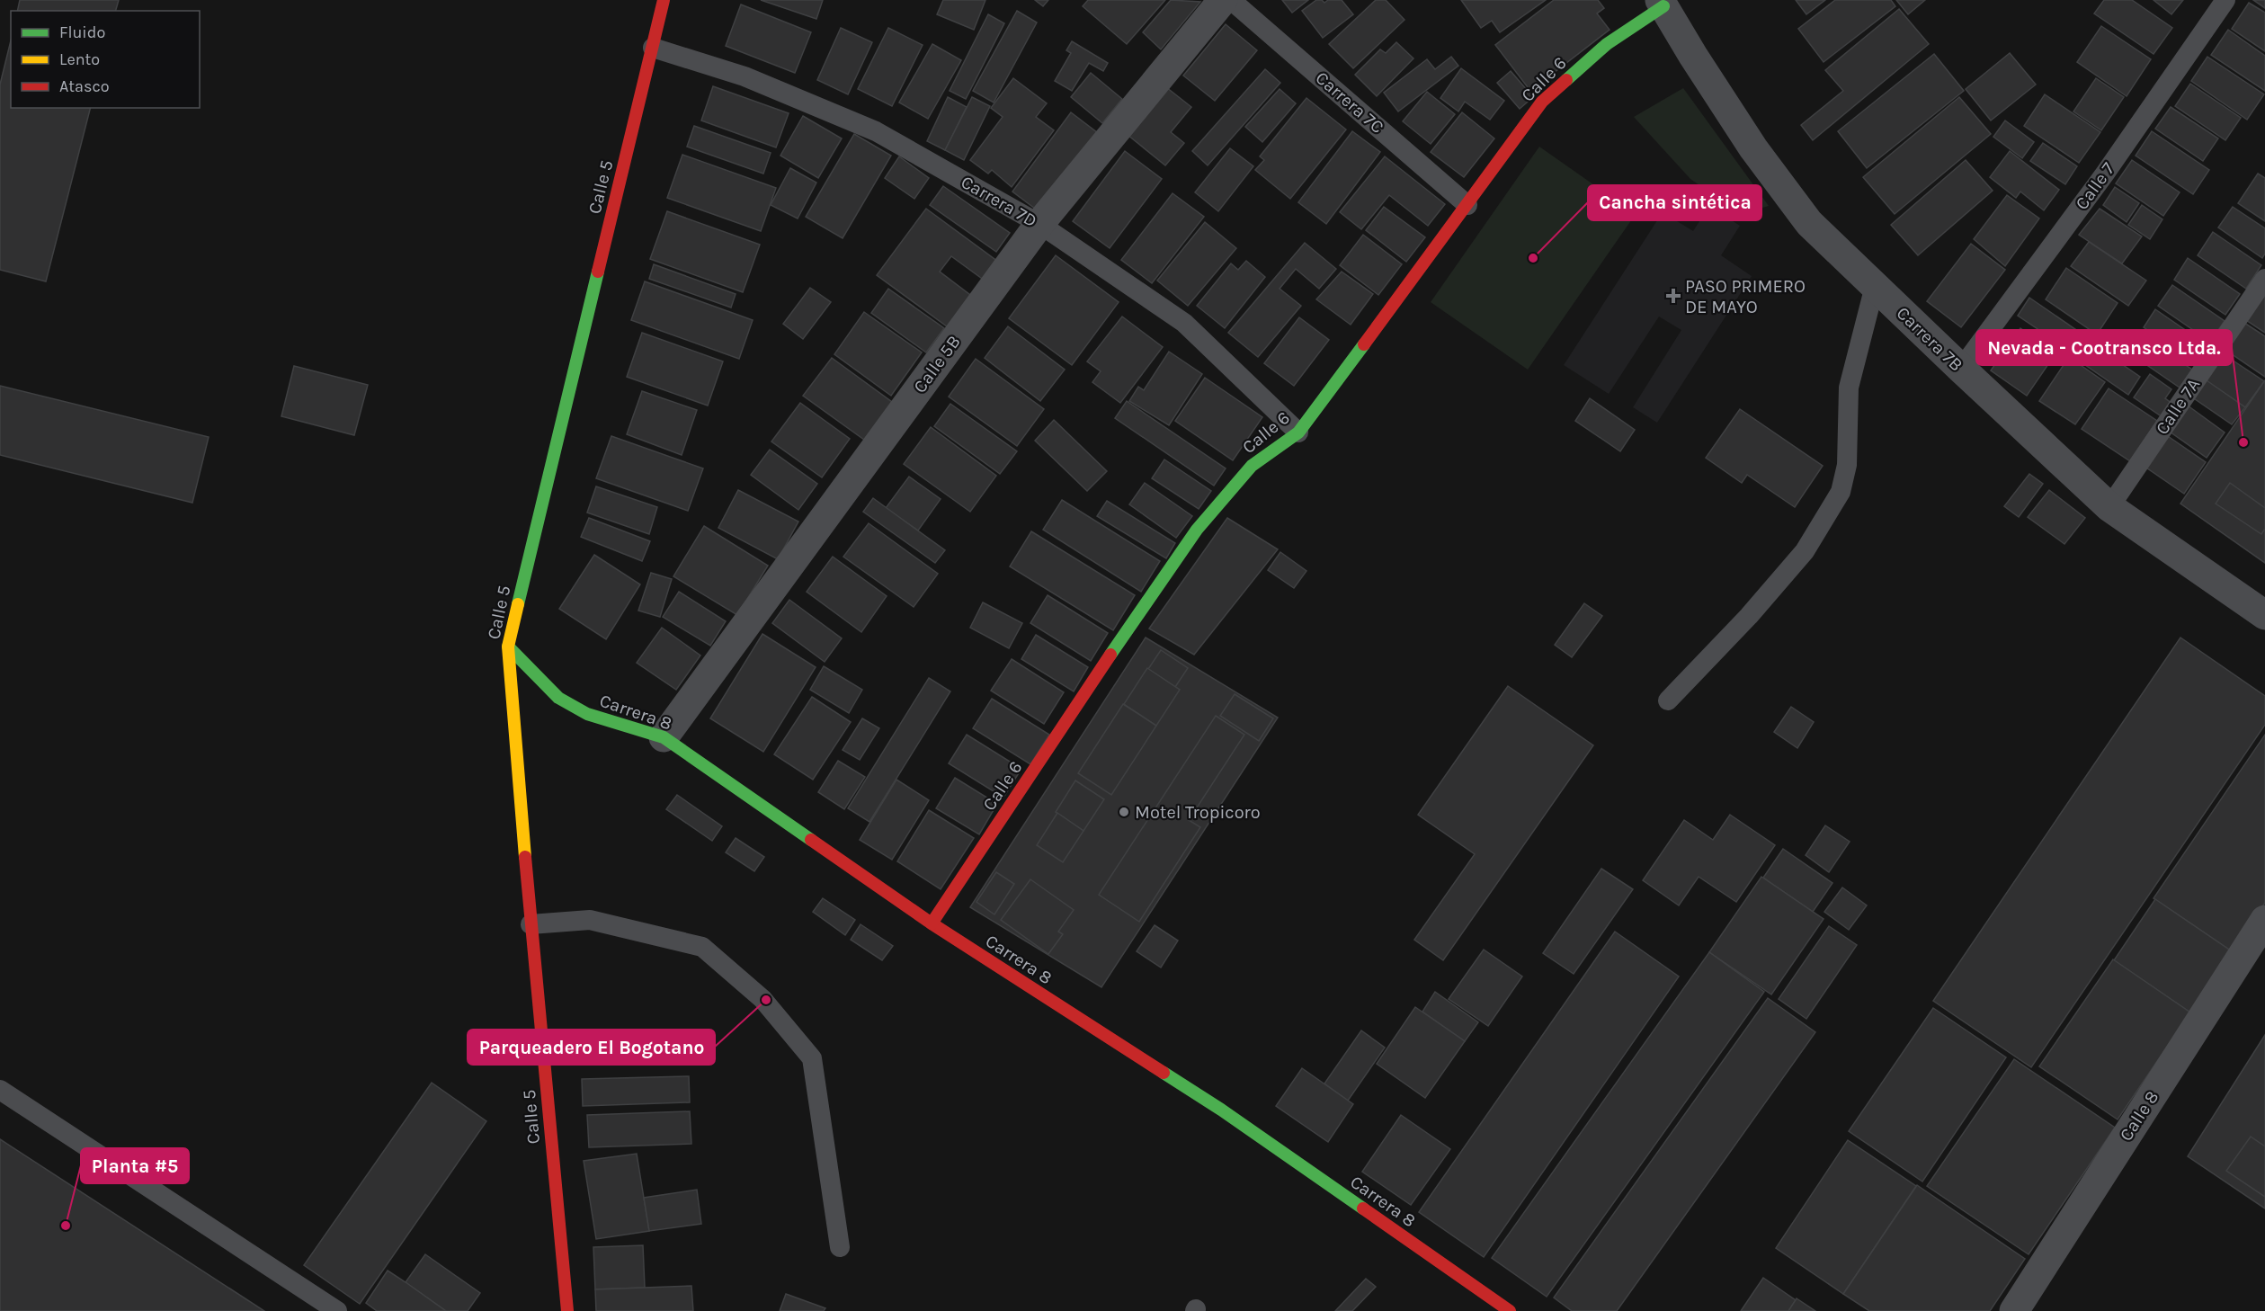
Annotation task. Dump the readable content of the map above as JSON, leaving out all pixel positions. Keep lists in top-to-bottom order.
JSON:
{
  "streets": {
    "street": [
      "Calle 6",
      "Calle 5",
      "Carrera 7B",
      "Calle 5B",
      "Carrera 8",
      "Calle 8"
    ],
    "lane": [
      "Carrera 7C",
      "Calle 7",
      "Carrera 7D",
      "Calle 7A"
    ]
  },
  "crossings": [
    ["Calle 6", "Carrera 7C"],
    ["Calle 6", "Carrera 7D"],
    ["Calle 6", "Carrera 7B"],
    ["Calle 6", "Carrera 8"],
    ["Calle 7", "Carrera 7B"],
    ["Calle 5", "Carrera 7D"],
    ["Calle 5", "Carrera 8"],
    ["Carrera 7D", "Calle 5B"],
    ["Carrera 7B", "Calle 7A"],
    ["Calle 5B", "Carrera 8"]
  ],
  "places": {
    "other": [
      "Cancha sintética",
      "Nevada - Cootransco Ltda.",
      "Motel Tropicoro",
      "Parqueadero El Bogotano",
      "Planta #5"
    ],
    "health": ["PASO PRIMERO DE MAYO"]
  },
  "legend": ["Fluido", "Lento", "Atasco"]
}
